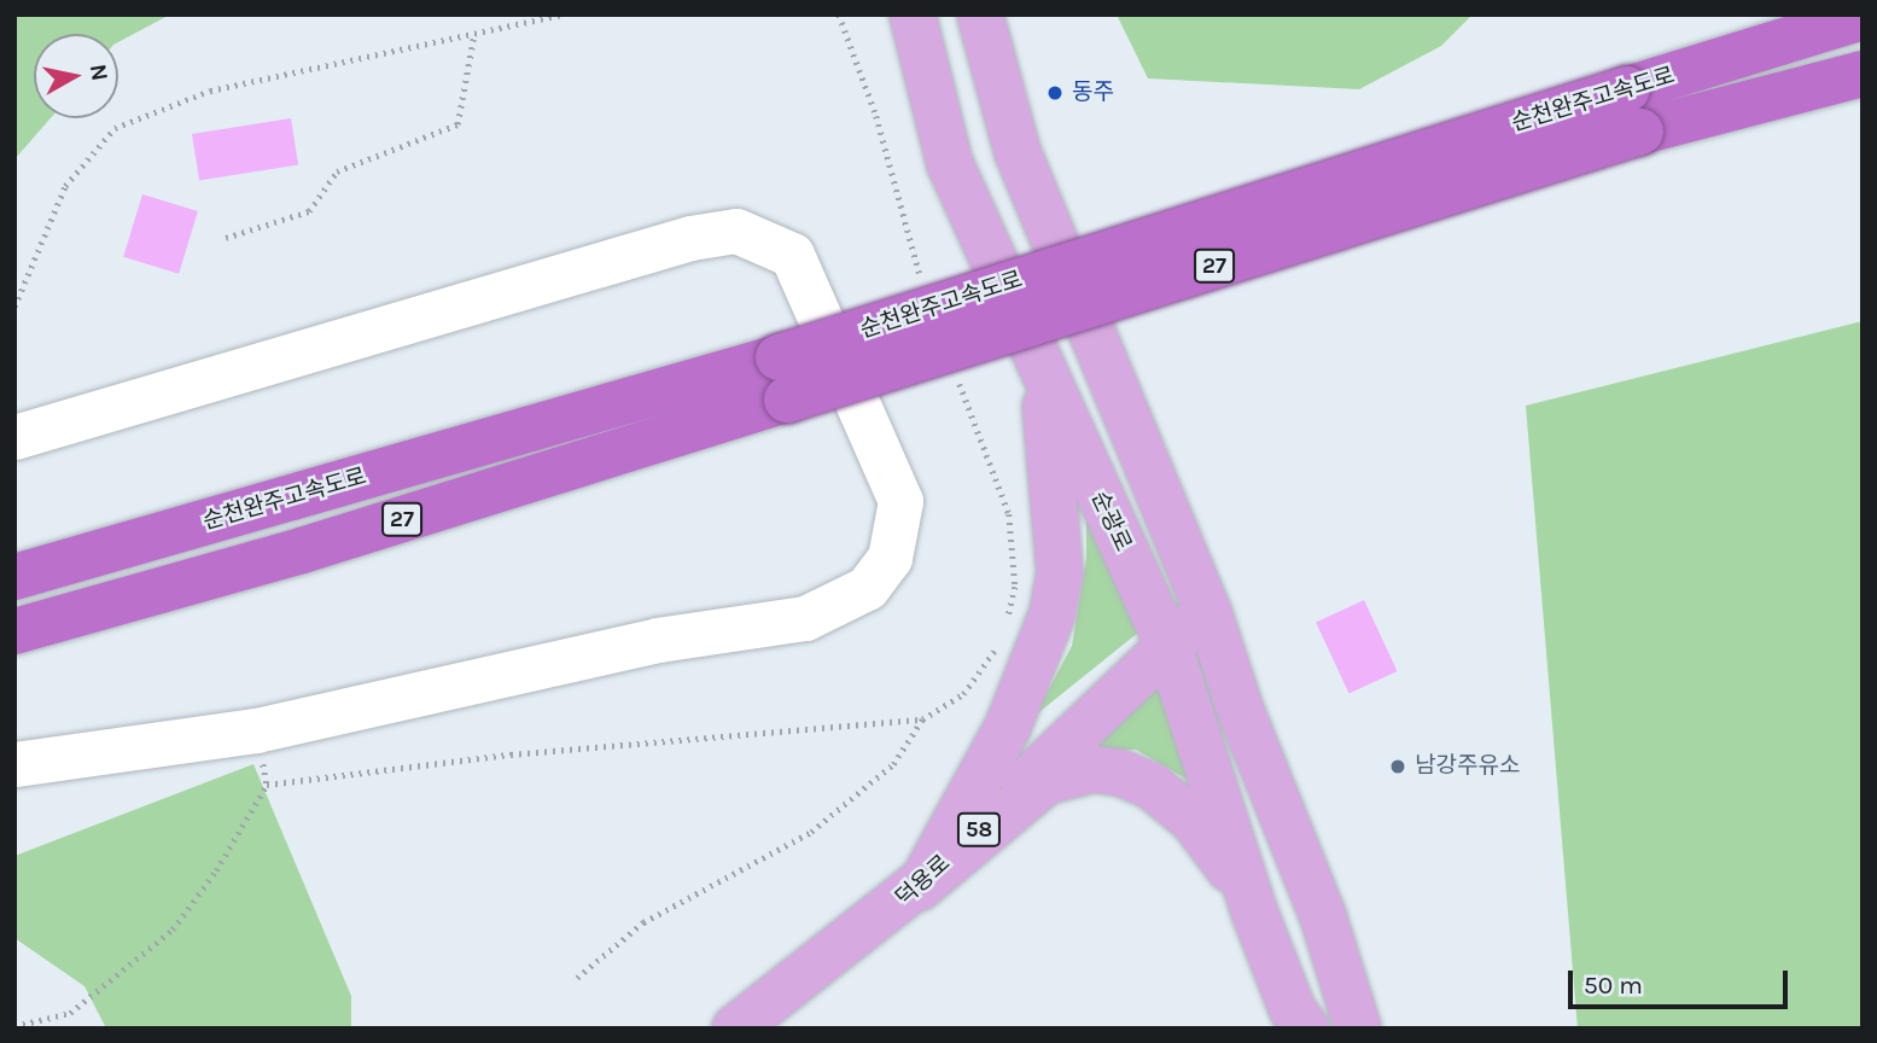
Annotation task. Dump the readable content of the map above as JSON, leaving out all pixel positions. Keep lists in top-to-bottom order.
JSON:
{
  "streets": {
    "highway": ["순천완주고속도로", "27"],
    "main road": ["순광로", "58", "덕용로"]
  },
  "crossings": [
    ["순광로", "덕용로"]
  ],
  "places": ["동주", "남강주유소"],
  "scale_bar": "50 m",
  "north": "right"
}
